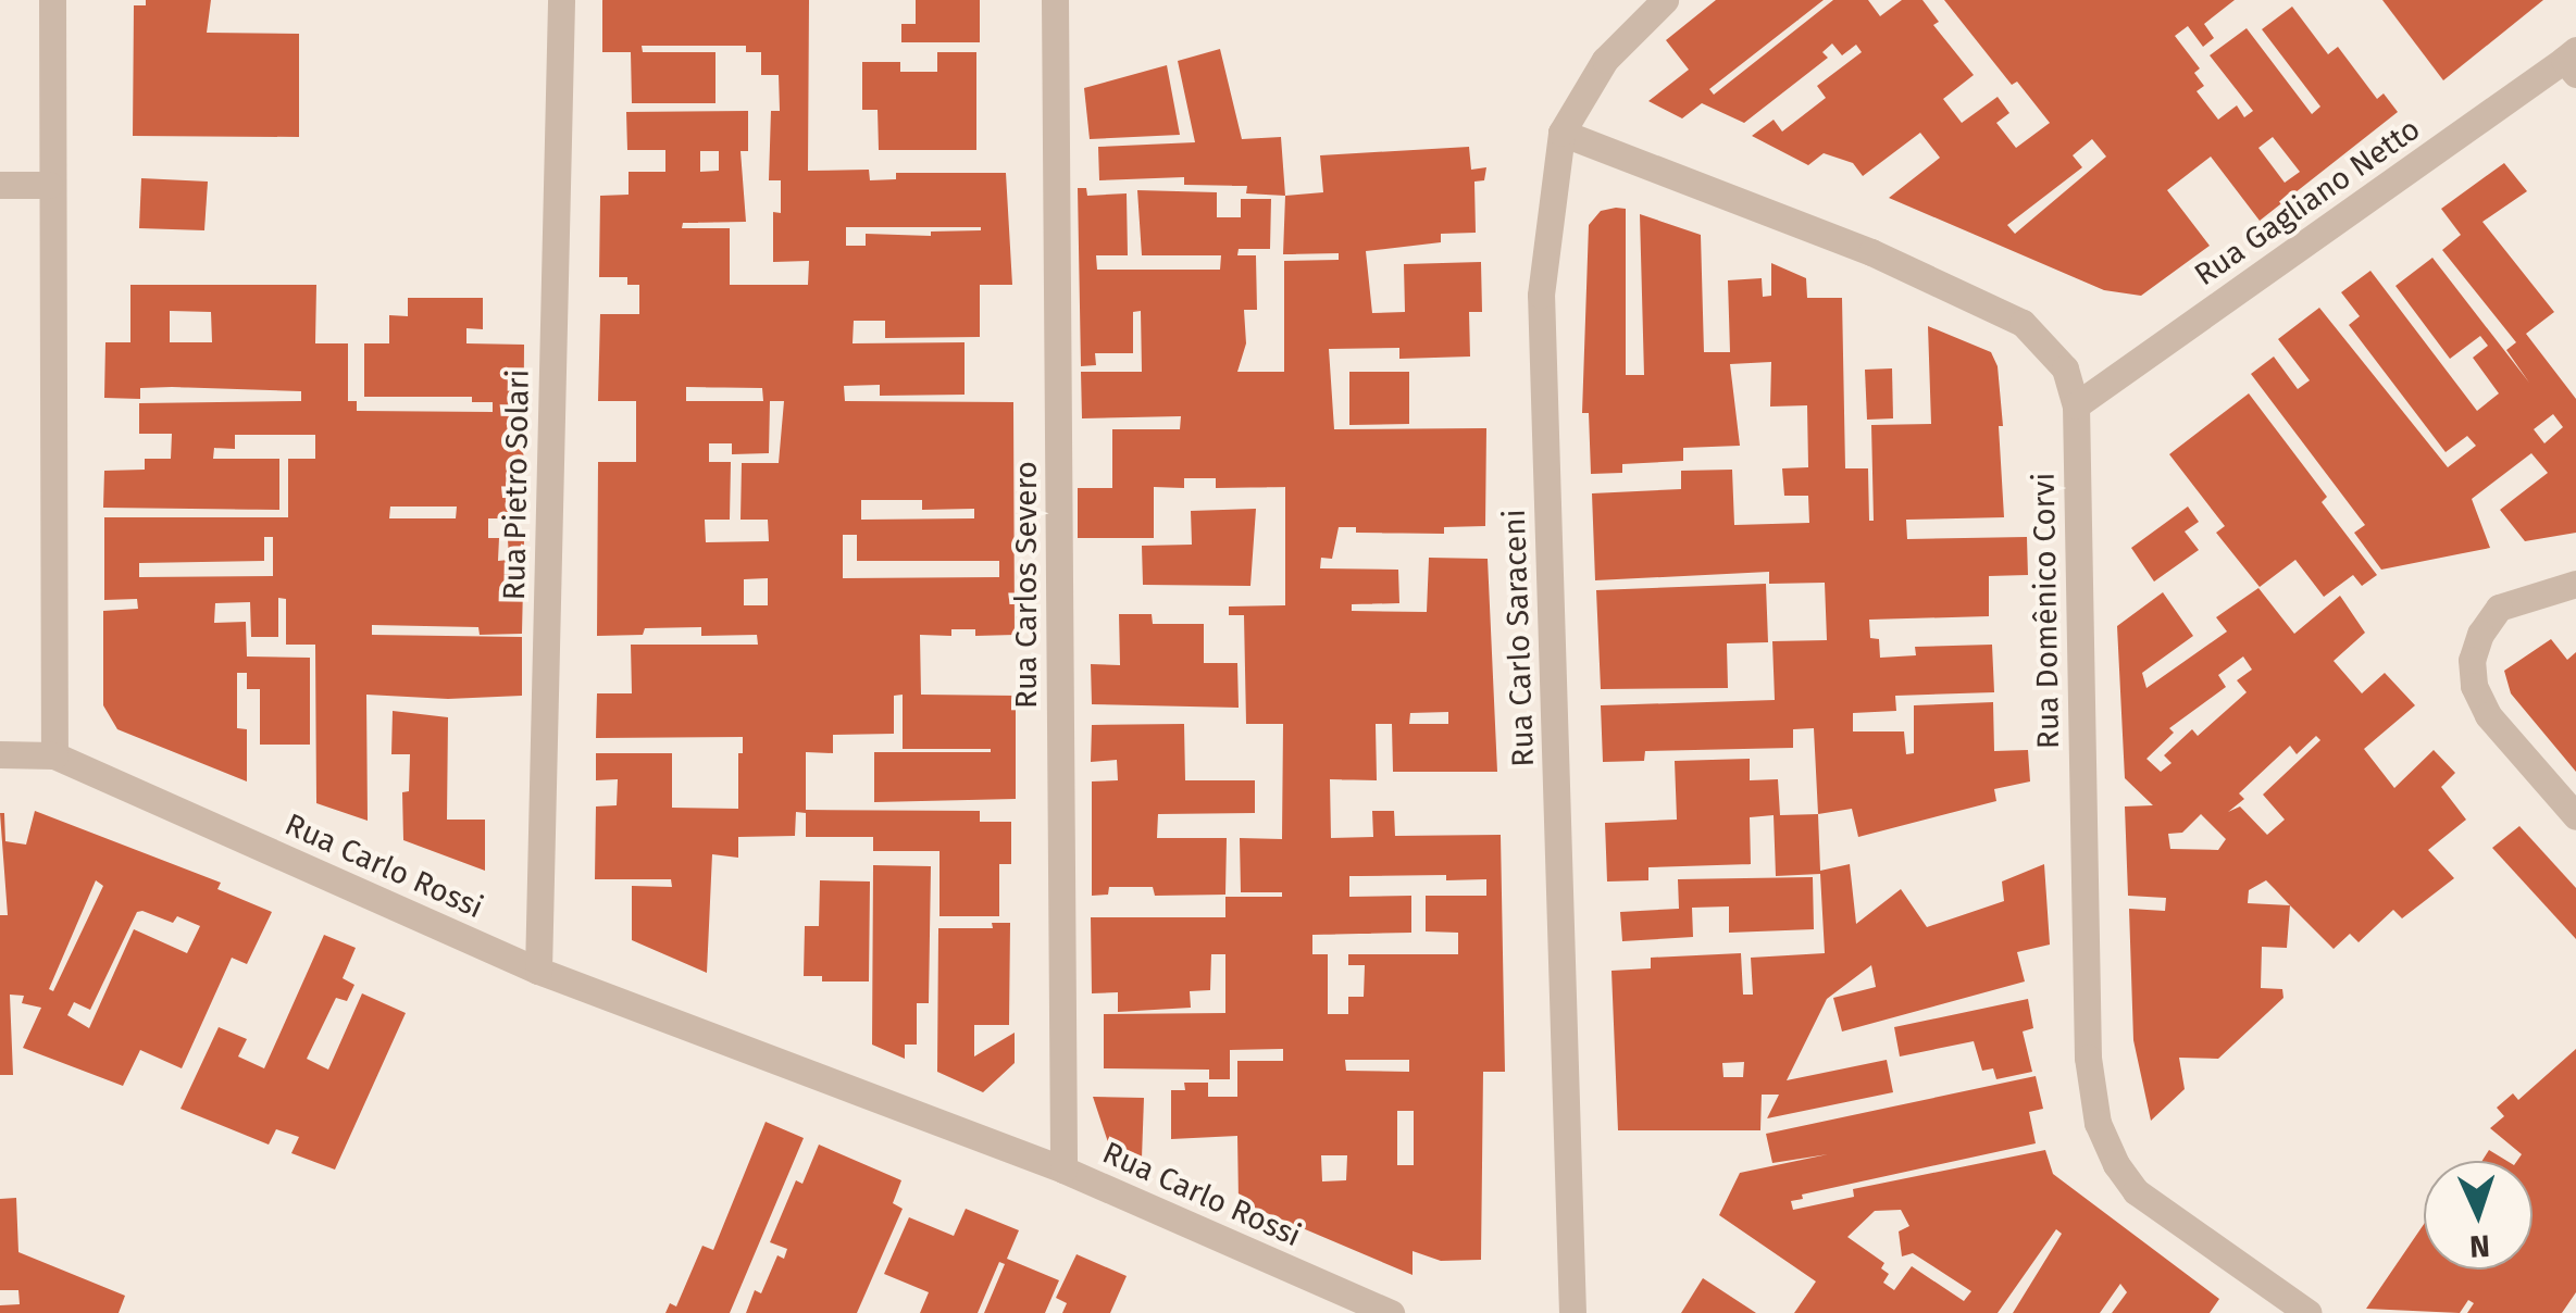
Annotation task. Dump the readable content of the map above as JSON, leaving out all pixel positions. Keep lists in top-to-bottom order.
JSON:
{
  "streets": {
    "street": [
      "Rua Gagliano Netto",
      "Rua Pietro Solari",
      "Rua Carlos Severo",
      "Rua Domênico Corvi",
      "Rua Carlo Saraceni",
      "Rua Carlo Rossi"
    ]
  },
  "crossings": [
    ["Rua Gagliano Netto", "Rua Domênico Corvi"],
    ["Rua Pietro Solari", "Rua Carlo Rossi"],
    ["Rua Carlos Severo", "Rua Carlo Rossi"],
    ["Rua Domênico Corvi", "Rua Carlo Saraceni"]
  ],
  "north": "bottom"
}
